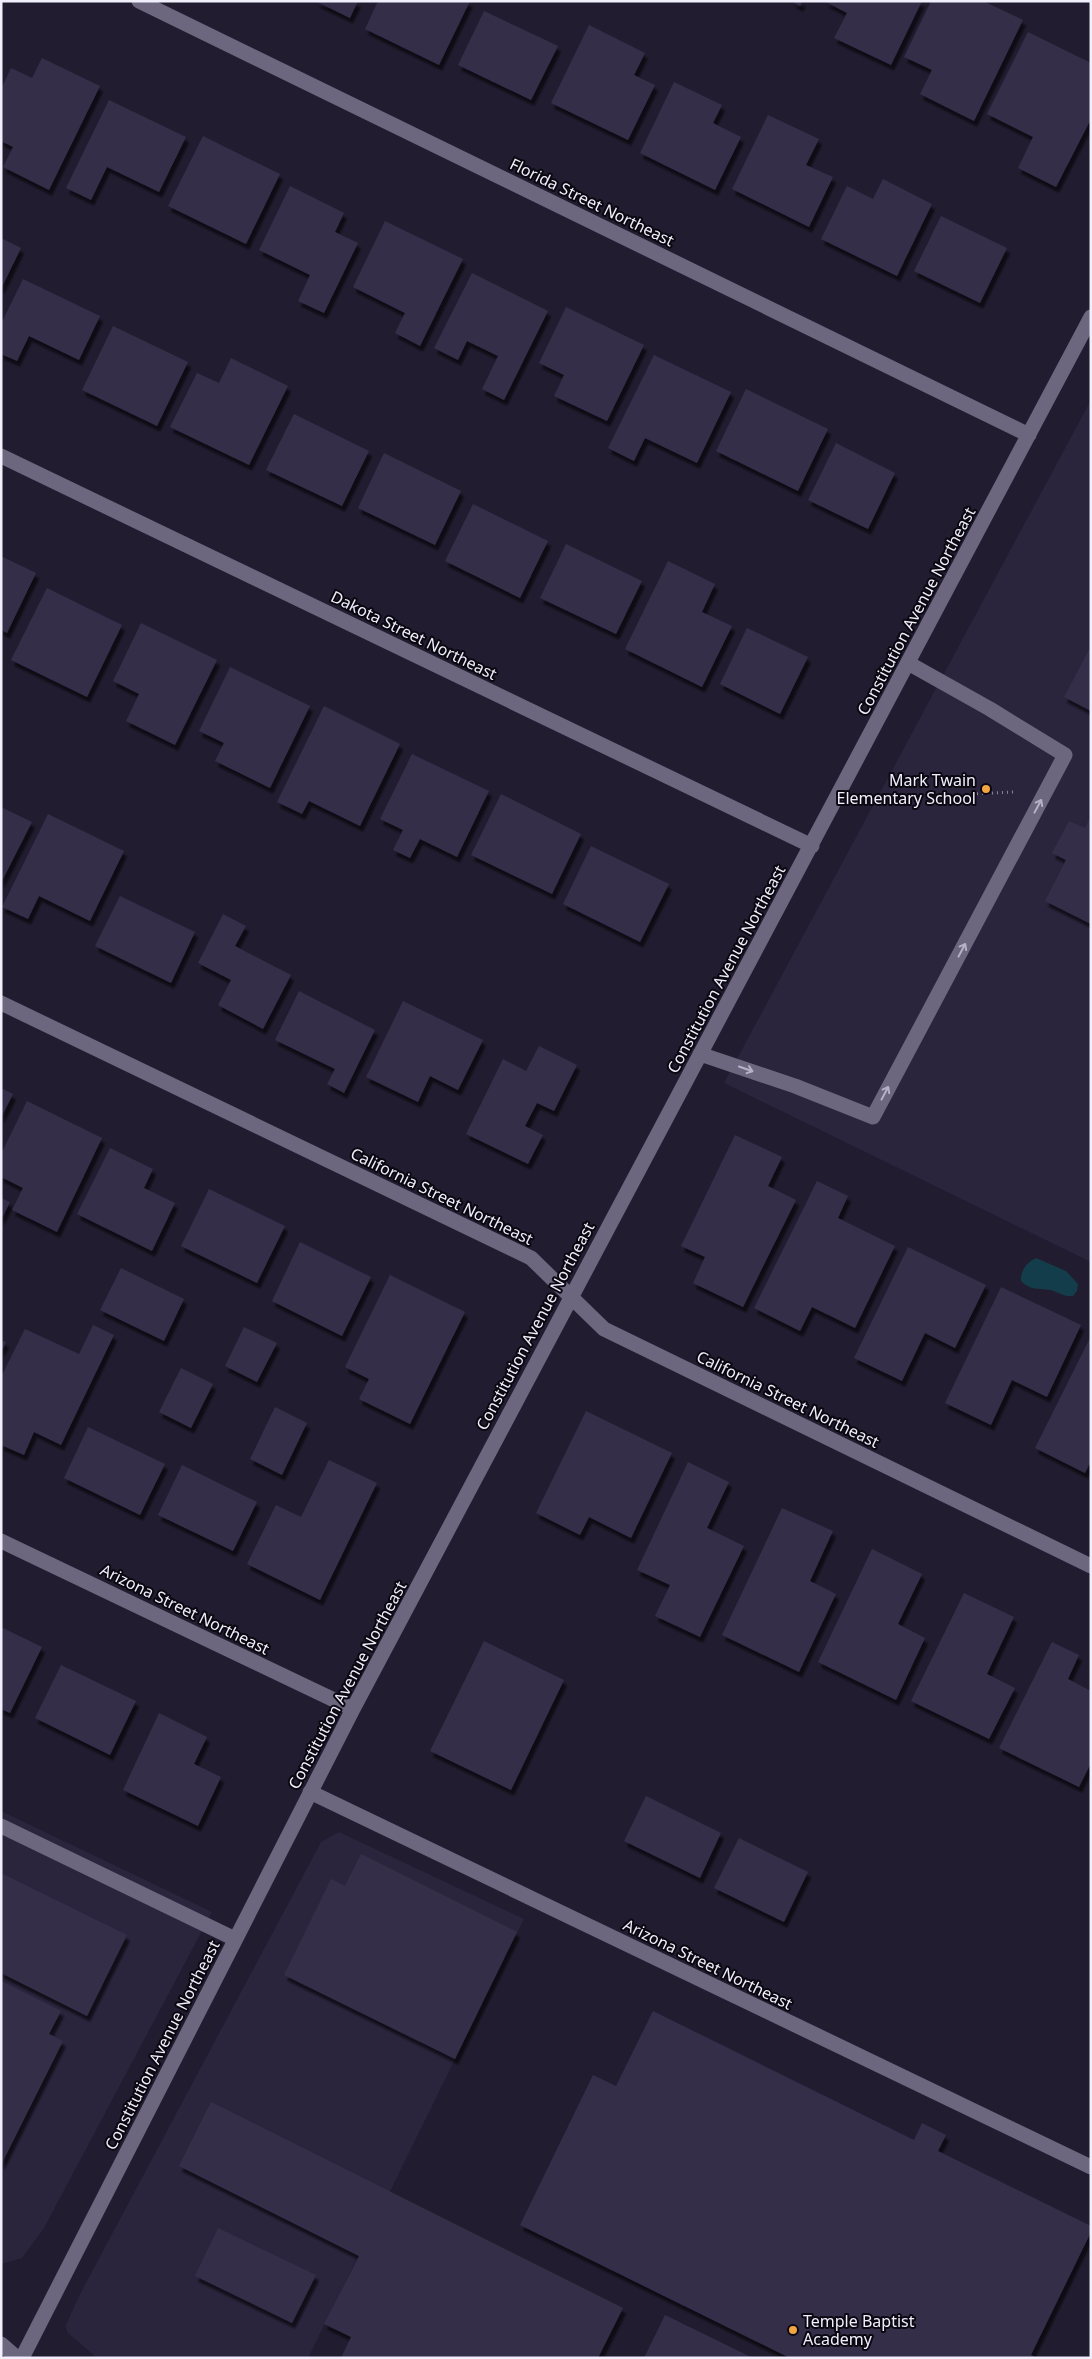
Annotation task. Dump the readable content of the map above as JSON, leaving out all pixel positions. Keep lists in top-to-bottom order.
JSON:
{
  "streets": {
    "street": [
      "Florida Street Northeast",
      "Constitution Avenue Northeast",
      "Dakota Street Northeast",
      "California Street Northeast",
      "Arizona Street Northeast"
    ]
  },
  "crossings": [
    ["Florida Street Northeast", "Constitution Avenue Northeast"],
    ["Constitution Avenue Northeast", "Dakota Street Northeast"],
    ["Constitution Avenue Northeast", "California Street Northeast"],
    ["Constitution Avenue Northeast", "Arizona Street Northeast"]
  ],
  "places": ["Mark Twain Elementary School", "Temple Baptist Academy"]
}
